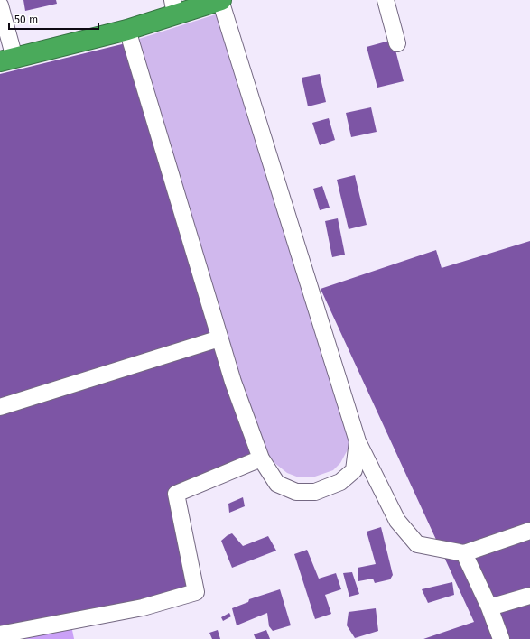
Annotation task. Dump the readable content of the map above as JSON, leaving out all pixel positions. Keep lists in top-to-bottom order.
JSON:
{
  "scale_bar": "50 m"
}
